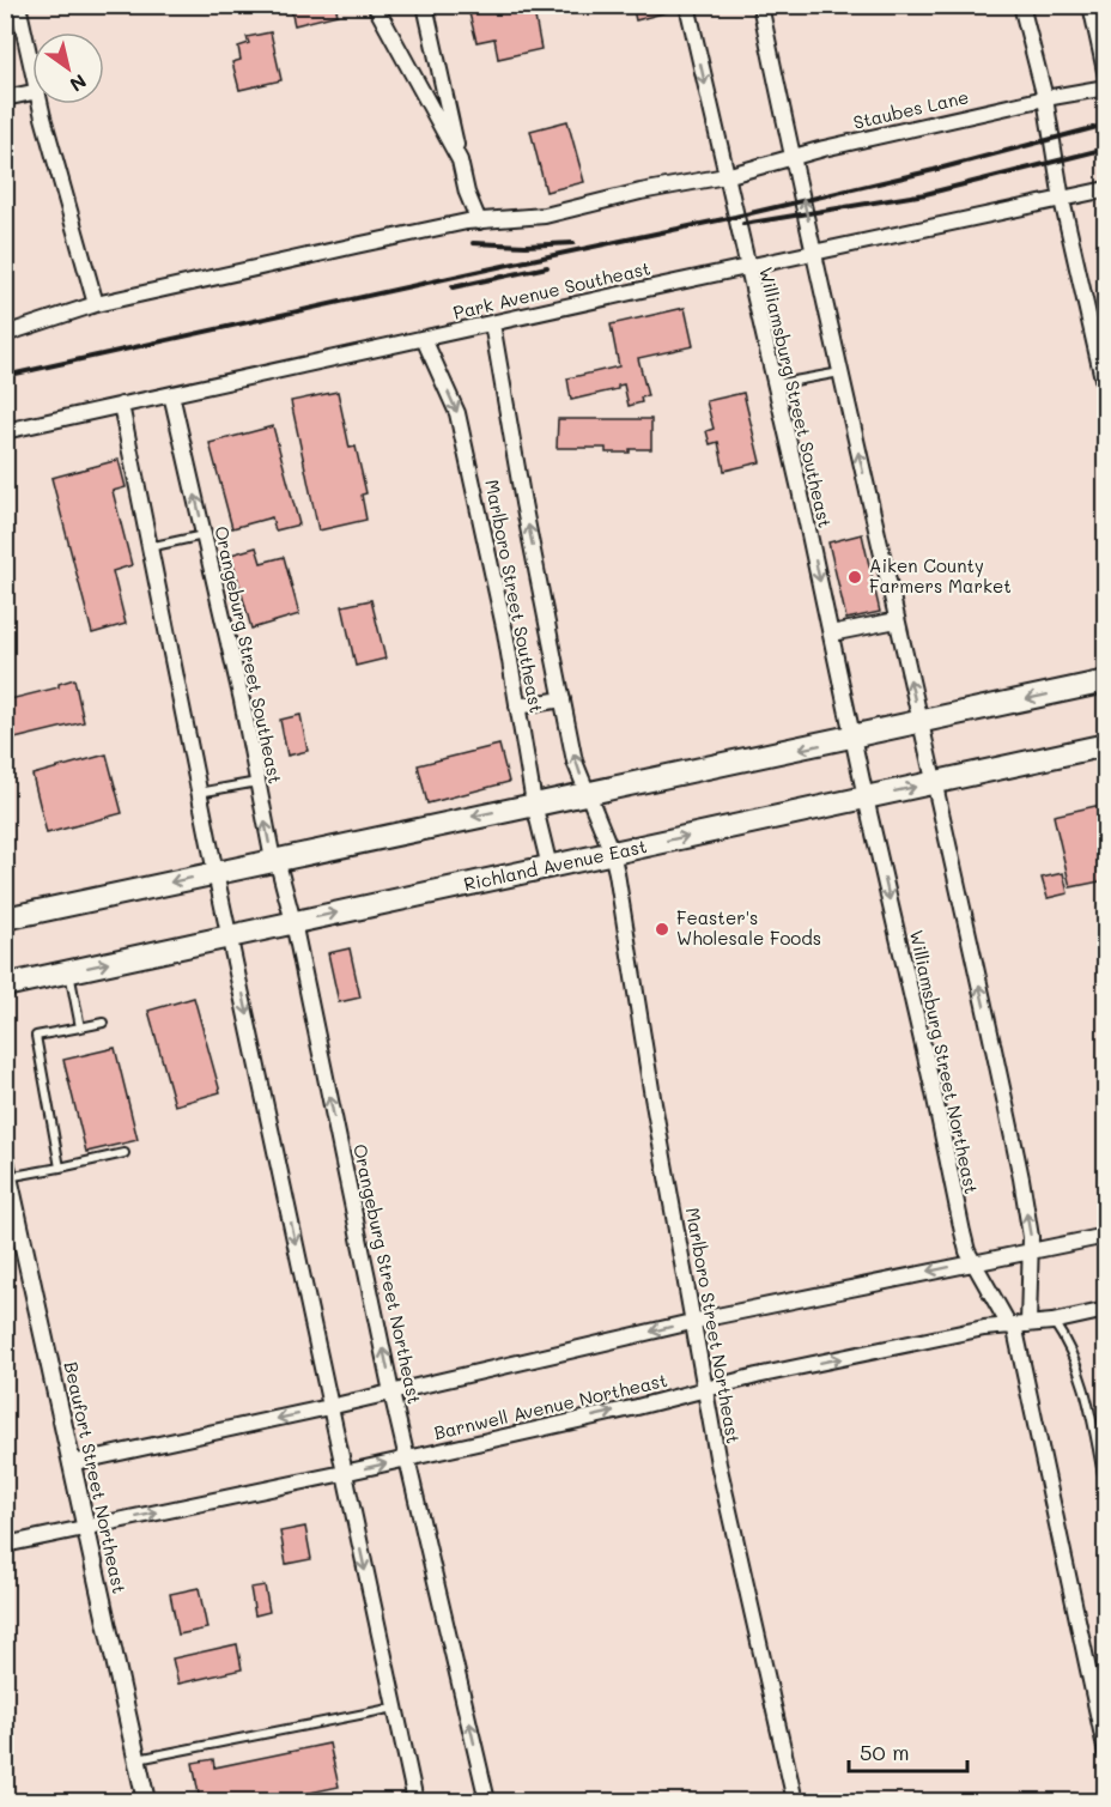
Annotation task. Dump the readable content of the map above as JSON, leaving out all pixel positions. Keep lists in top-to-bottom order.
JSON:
{
  "streets": {
    "main road": ["Richland Avenue East"],
    "street": [
      "Staubes Lane",
      "Park Avenue Southeast",
      "Williamsburg Street Southeast",
      "Marlboro Street Southeast",
      "Orangeburg Street Southeast",
      "Williamsburg Street Northeast",
      "Orangeburg Street Northeast",
      "Marlboro Street Northeast",
      "Barnwell Avenue Northeast",
      "Beaufort Street Northeast"
    ]
  },
  "crossings": [
    ["Staubes Lane", "Williamsburg Street Southeast"],
    ["Park Avenue Southeast", "Williamsburg Street Southeast"],
    ["Park Avenue Southeast", "Marlboro Street Southeast"],
    ["Park Avenue Southeast", "Orangeburg Street Southeast"],
    ["Williamsburg Street Southeast", "Richland Avenue East"],
    ["Williamsburg Street Southeast", "Williamsburg Street Northeast"],
    ["Marlboro Street Southeast", "Richland Avenue East"],
    ["Marlboro Street Southeast", "Marlboro Street Northeast"],
    ["Orangeburg Street Southeast", "Richland Avenue East"],
    ["Orangeburg Street Southeast", "Orangeburg Street Northeast"],
    ["Richland Avenue East", "Williamsburg Street Northeast"],
    ["Richland Avenue East", "Orangeburg Street Northeast"],
    ["Richland Avenue East", "Marlboro Street Northeast"],
    ["Williamsburg Street Northeast", "Barnwell Avenue Northeast"],
    ["Orangeburg Street Northeast", "Barnwell Avenue Northeast"],
    ["Marlboro Street Northeast", "Barnwell Avenue Northeast"],
    ["Barnwell Avenue Northeast", "Beaufort Street Northeast"]
  ],
  "places": ["Aiken County Farmers Market", "Feaster's Wholesale Foods"],
  "scale_bar": "50 m",
  "north": "bottom right"
}
